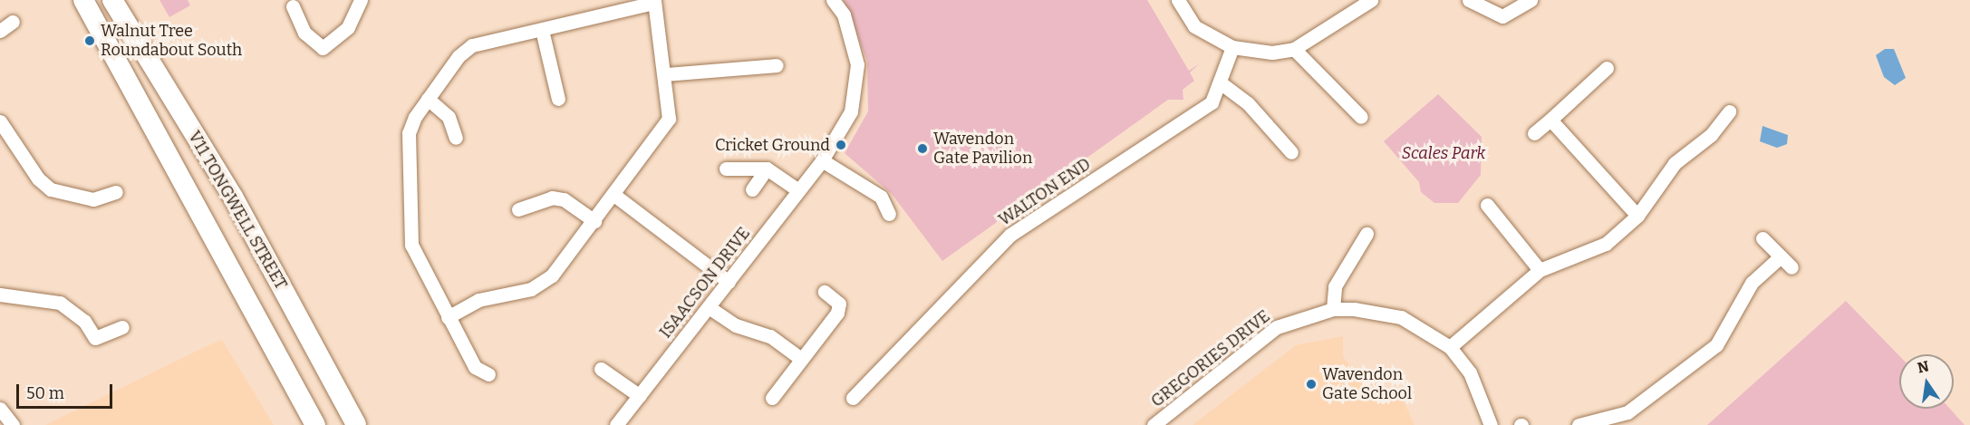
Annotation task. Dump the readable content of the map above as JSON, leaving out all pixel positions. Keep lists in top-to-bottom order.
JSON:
{
  "streets": {
    "highway": ["V11 TONGWELL STREET"],
    "street": ["WALTON END", "ISAACSON DRIVE", "GREGORIES DRIVE"]
  },
  "parks": ["Scales Park"],
  "places": [
    "Walnut Tree Roundabout South",
    "Cricket Ground",
    "Wavendon Gate Pavilion",
    "Wavendon Gate School"
  ],
  "scale_bar": "50 m",
  "north": "top"
}
